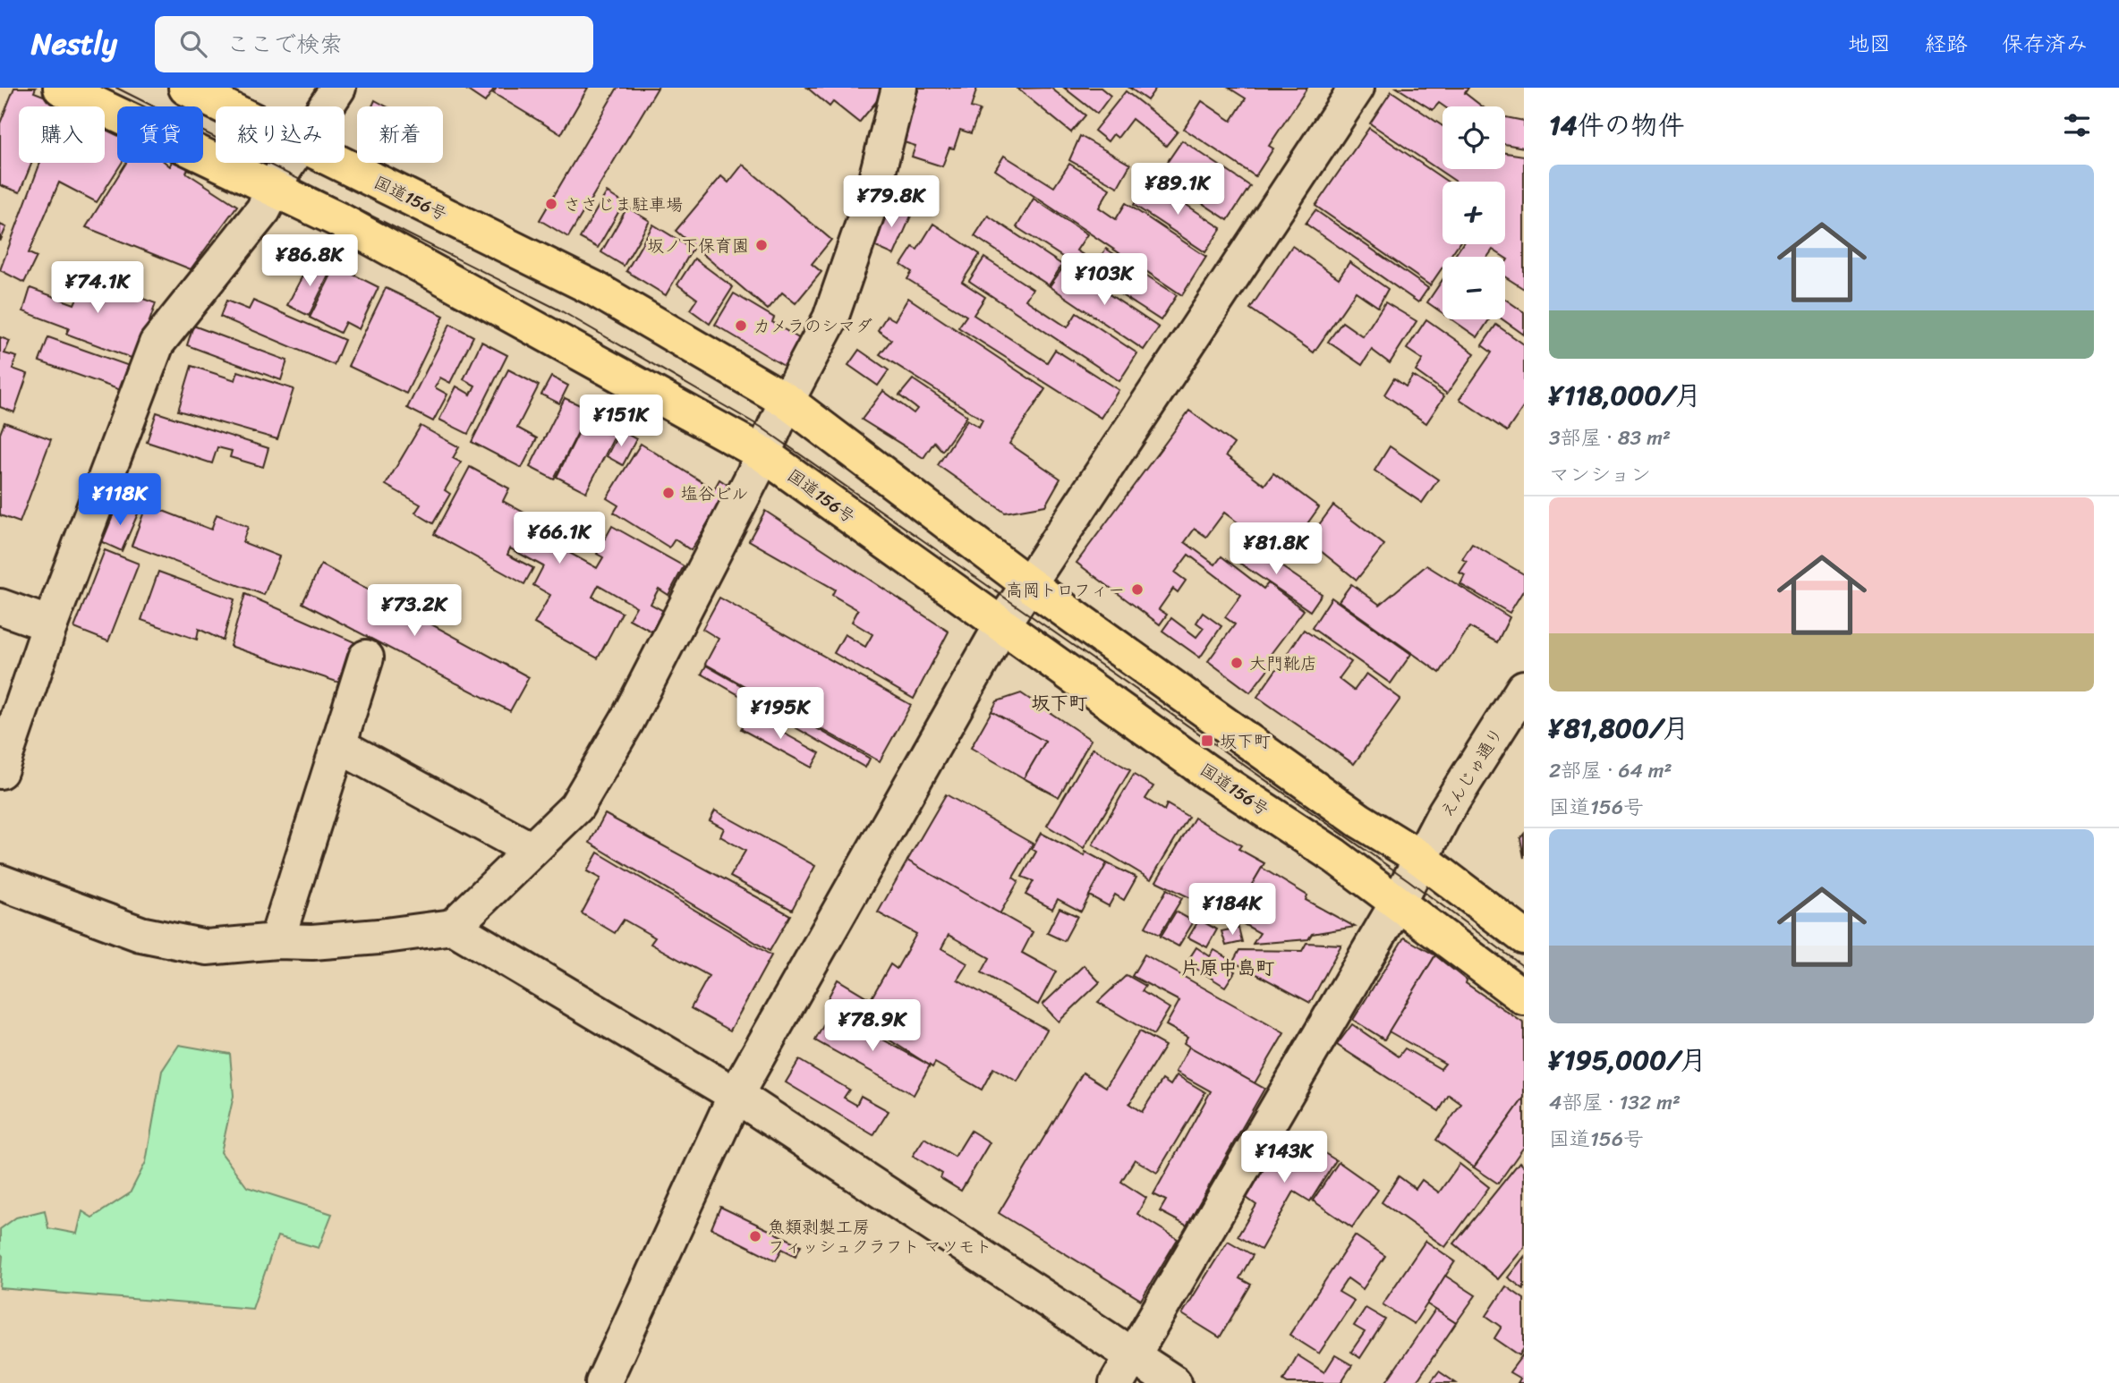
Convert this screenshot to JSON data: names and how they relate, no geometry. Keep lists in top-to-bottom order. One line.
{"streets":{"highway":["国道156号"],"street":["えんじゅ通り"]},"crossings":[["国道156号","えんじゅ通り"]],"districts":["坂下町","片原中島町"],"places":{"other":["ささじま駐車場","坂ノ下保育園","カメラのシマダ","塩谷ビル","高岡トロフィー","大門靴店","魚類剥製工房 フィッシュクラフト マツモト"],"transit":["坂下町"]},"page":{"header":"Nestly","search":"ここで検索","nav":["地図","経路","保存済み"],"heading":"14件の物件","map_buttons":["+","−"],"chip":["購入","賃貸","絞り込み","新着"],"price":["¥89.1K","¥79.8K","¥86.8K","¥103K","¥74.1K","¥151K","¥118K","¥66.1K","¥81.8K","¥73.2K","¥195K","¥184K","¥78.9K","¥143K"],"list":[{"name":"¥118,000/月","note":"3部屋 · 83 m² · マンション"},{"name":"¥81,800/月","note":"2部屋 · 64 m² · 国道156号"},{"name":"¥195,000/月","note":"4部屋 · 132 m² · 国道156号"}]}}
